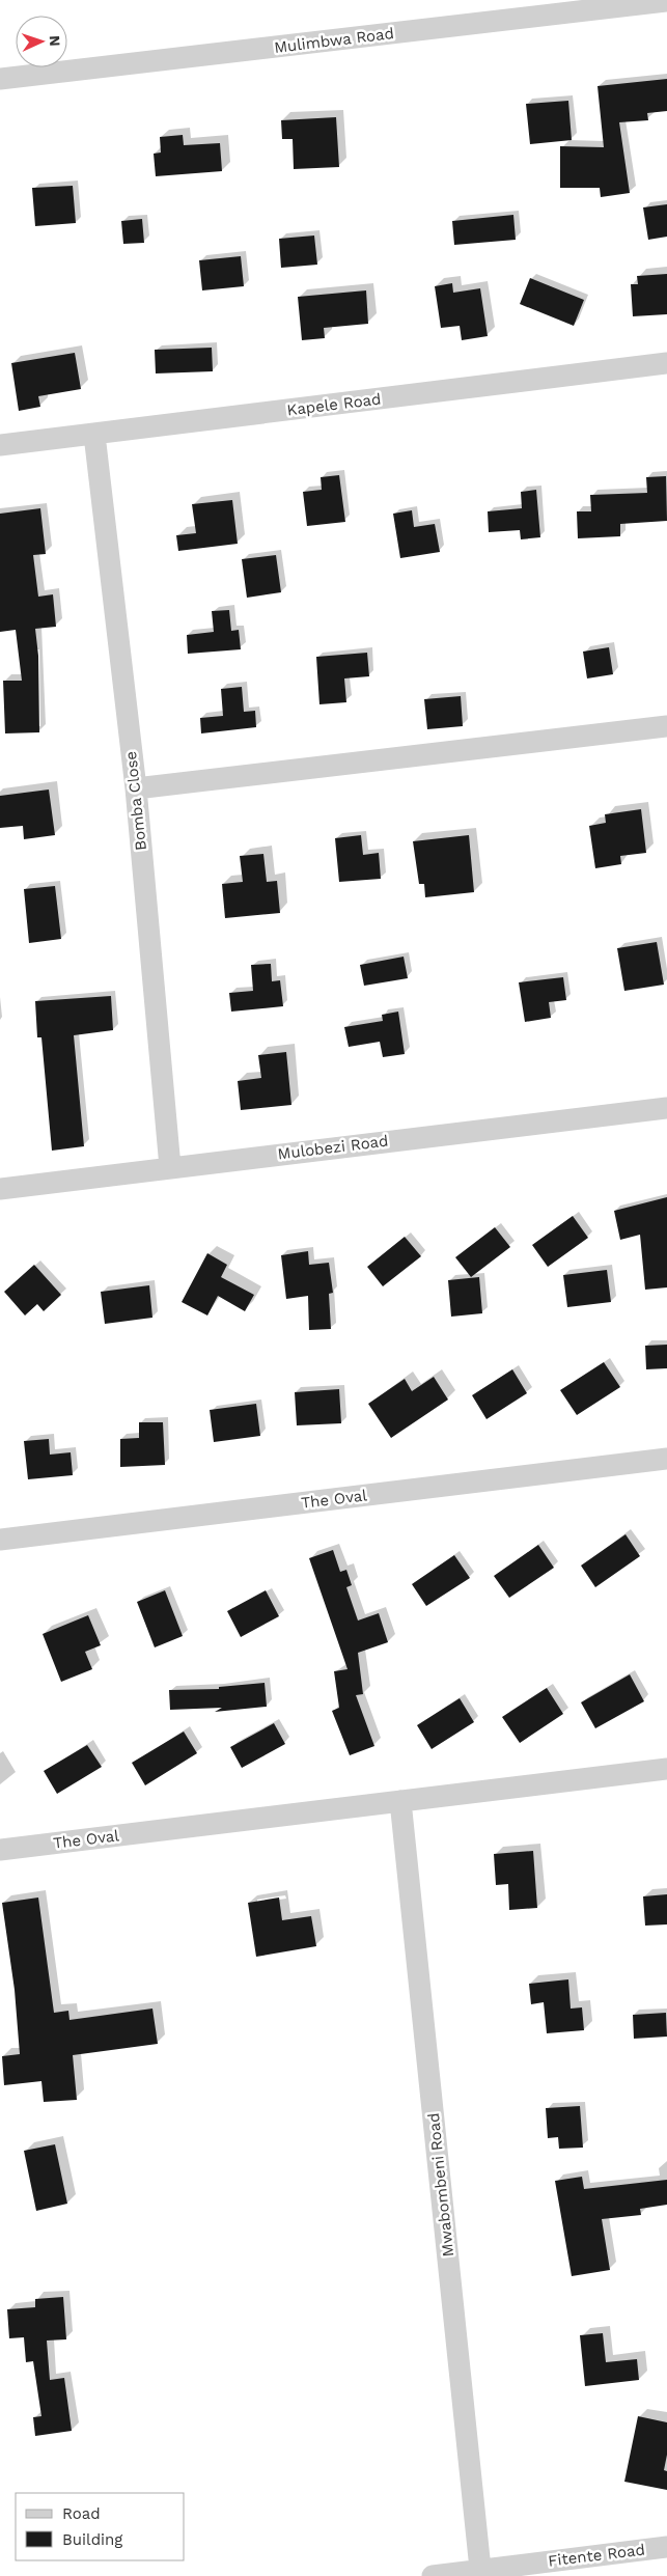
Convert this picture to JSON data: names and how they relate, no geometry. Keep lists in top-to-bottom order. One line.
{"streets":{"street":["Mulimbwa Road","Kapele Road","Bomba Close","Mulobezi Road","The Oval","Mwabombeni Road","Fitente Road"]},"crossings":[["Kapele Road","Bomba Close"],["Bomba Close","Mulobezi Road"],["The Oval","Mwabombeni Road"],["Mwabombeni Road","Fitente Road"]],"legend":["Road","Building"],"north":"right"}
